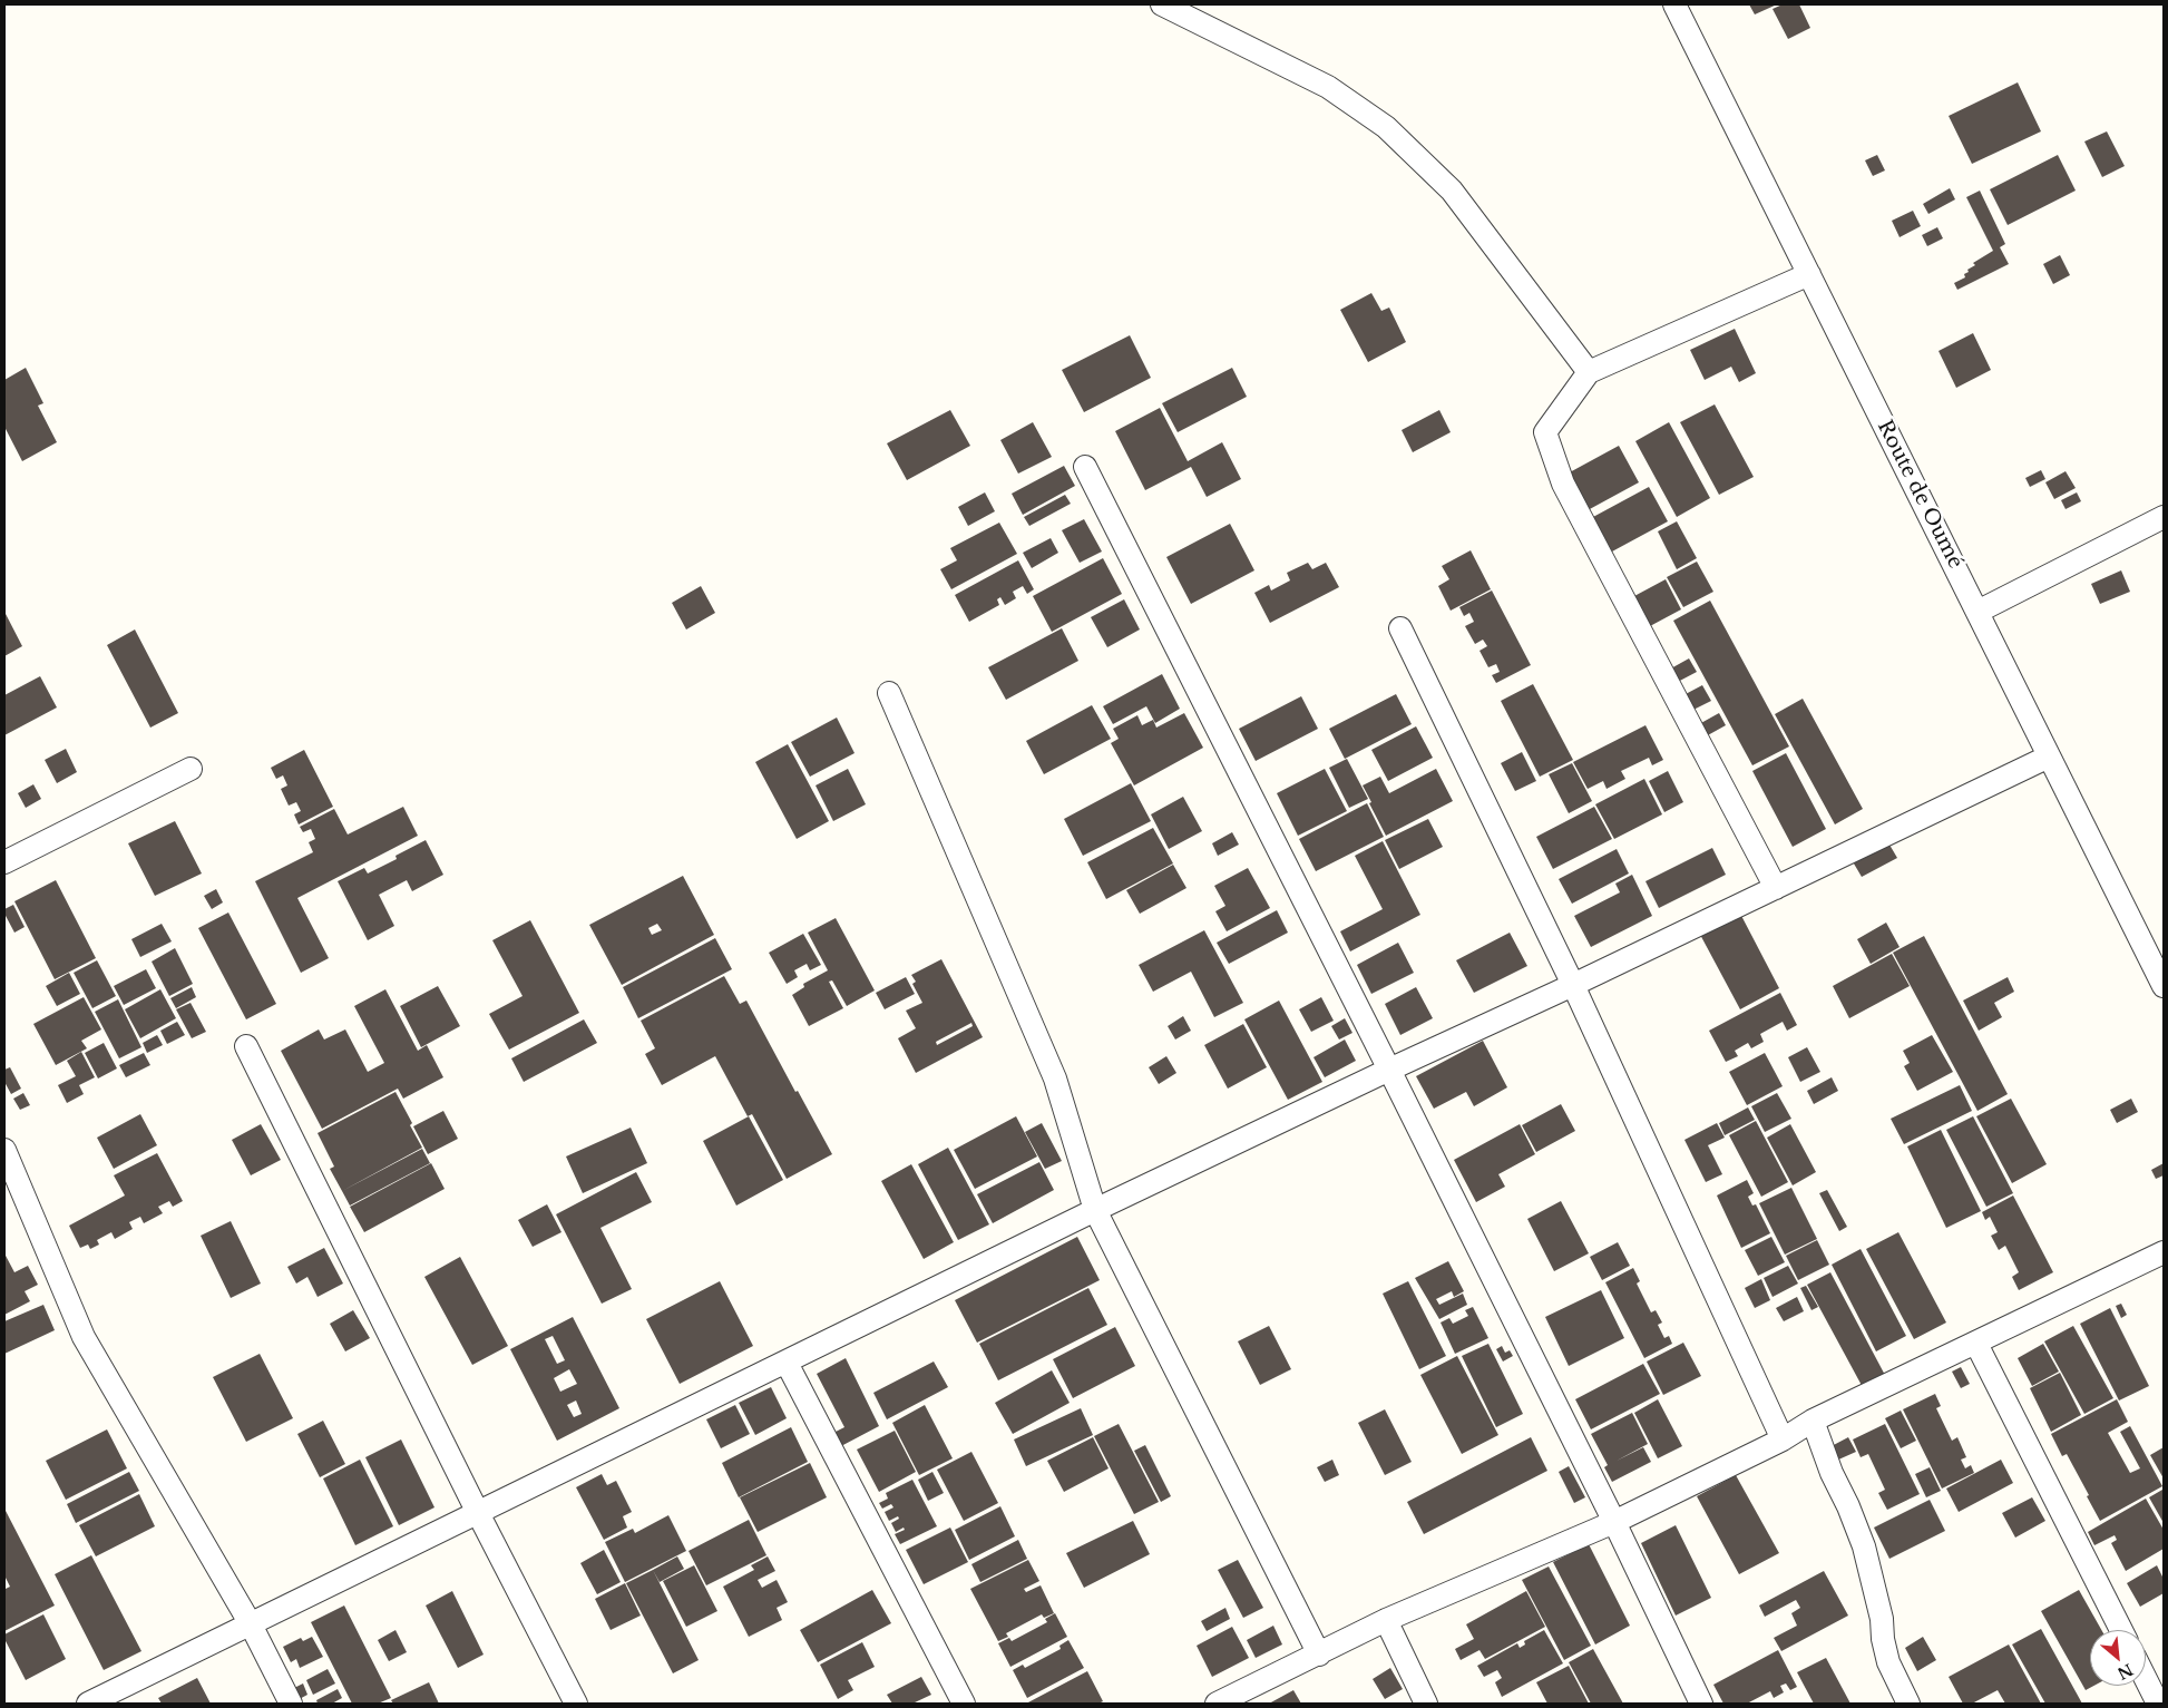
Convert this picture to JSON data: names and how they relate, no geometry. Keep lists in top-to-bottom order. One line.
{"streets":{"street":["Route de Oumé"]},"north":"bottom right"}
